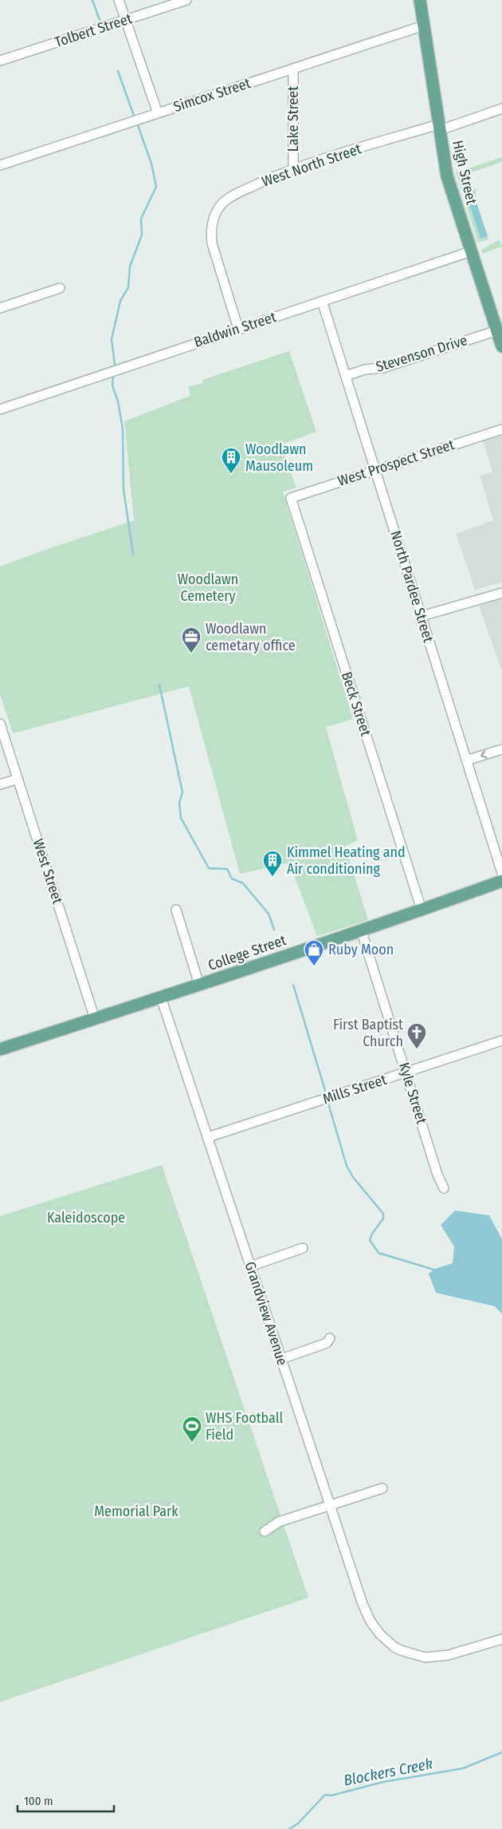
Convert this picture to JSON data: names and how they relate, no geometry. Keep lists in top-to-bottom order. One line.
{"streets":{"main road":["High Street","College Street"],"street":["Tolbert Street","Simcox Street","Lake Street","West North Street","Baldwin Street","Stevenson Drive","West Prospect Street","North Pardee Street","Beck Street","West Street","Mills Street","Kyle Street","Grandview Avenue"]},"crossings":[["Simcox Street","Lake Street"],["Simcox Street","High Street"],["Lake Street","West North Street"],["West North Street","High Street"],["West North Street","Baldwin Street"],["High Street","Baldwin Street"],["High Street","Stevenson Drive"],["Baldwin Street","North Pardee Street"],["Stevenson Drive","North Pardee Street"],["West Prospect Street","North Pardee Street"],["West Prospect Street","Beck Street"],["Beck Street","College Street"],["West Street","College Street"],["College Street","Kyle Street"],["College Street","Grandview Avenue"],["Mills Street","Kyle Street"],["Mills Street","Grandview Avenue"]],"water":["Blockers Creek"],"parks":["Woodlawn Cemetery","Kaleidoscope","Memorial Park"],"places":{"building":["Woodlawn Mausoleum","Kimmel Heating and Air conditioning"],"office":["Woodlawn cemetary office"],"shop":["Ruby Moon"],"church":["First Baptist Church"],"sports":["WHS Football Field"]},"scale_bar":"100 m"}
